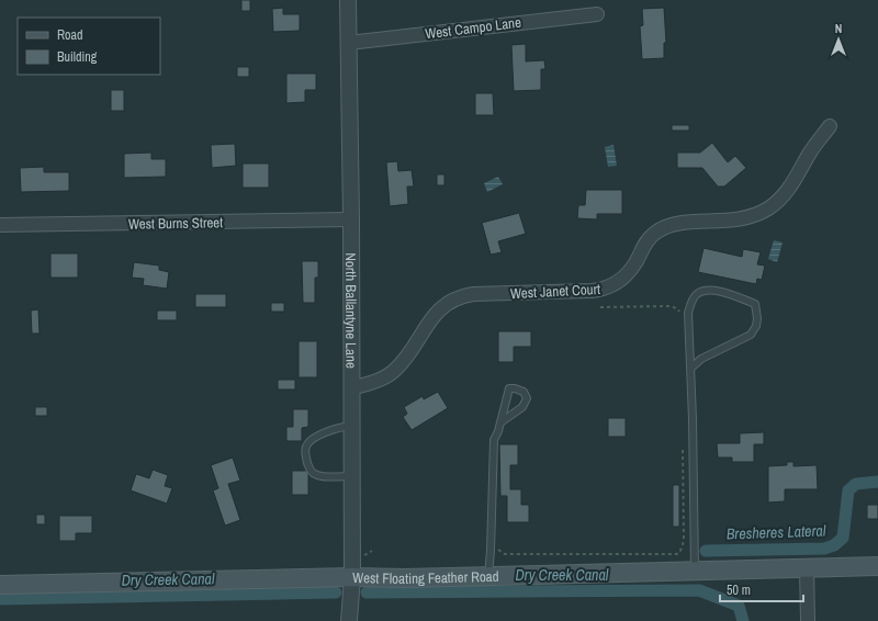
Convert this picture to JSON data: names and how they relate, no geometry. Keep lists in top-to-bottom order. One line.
{"streets":{"main road":["West Floating Feather Road"],"street":["West Campo Lane","West Burns Street","West Janet Court","North Ballantyne Lane"]},"crossings":[["West Campo Lane","North Ballantyne Lane"],["West Burns Street","North Ballantyne Lane"],["West Janet Court","North Ballantyne Lane"],["North Ballantyne Lane","West Floating Feather Road"]],"water":["Bresheres Lateral","Dry Creek Canal"],"legend":["Road","Building"],"scale_bar":"50 m","north":"top"}
